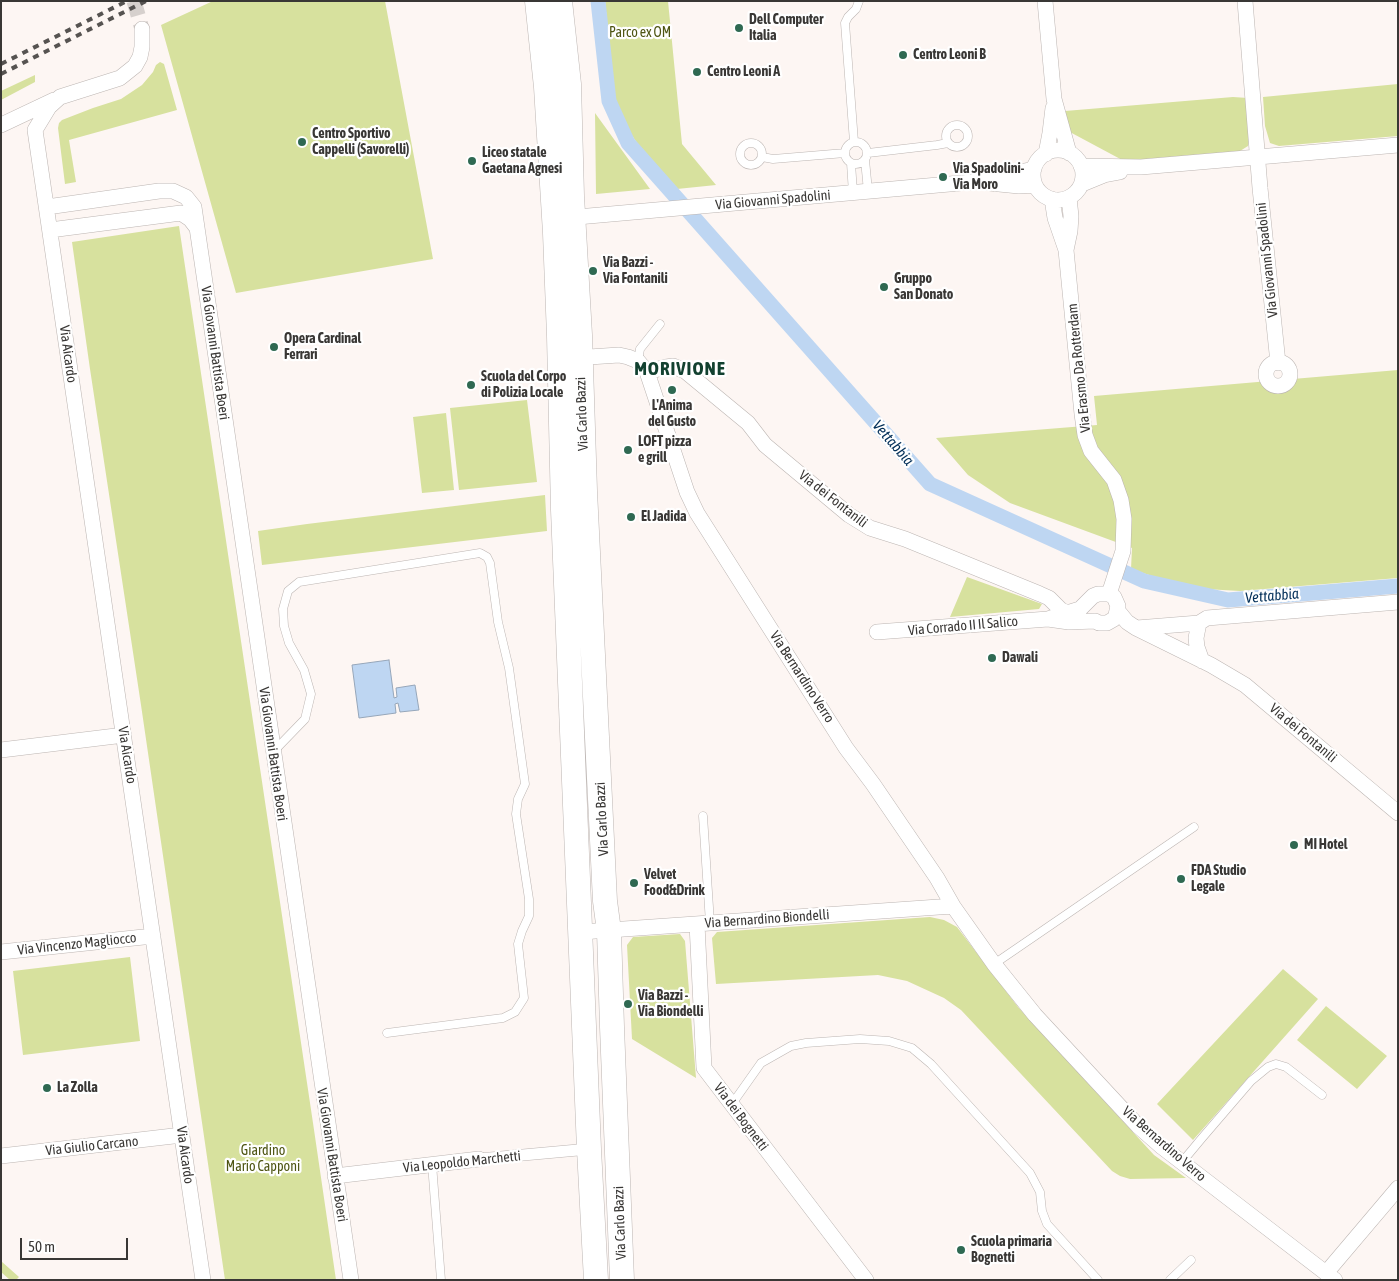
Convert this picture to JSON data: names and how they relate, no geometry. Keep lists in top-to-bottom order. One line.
{"streets":{"main road":["Via Carlo Bazzi"],"street":["Via Giovanni Spadolini","Via Giovanni Battista Boeri","Via Aicardo","Via Erasmo Da Rotterdam","Via dei Fontanili","Via Corrado II Il Salico","Via Bernardino Verro","Via Bernardino Biondelli","Via Vincenzo Magliocco","Via dei Bognetti","Via Giulio Carcano","Via Leopoldo Marchetti"]},"crossings":[["Via Giovanni Spadolini","Via Erasmo Da Rotterdam"],["Via Giovanni Spadolini","Via Carlo Bazzi"],["Via Giovanni Battista Boeri","Via Aicardo"],["Via Giovanni Battista Boeri","Via Leopoldo Marchetti"],["Via Aicardo","Via Vincenzo Magliocco"],["Via Aicardo","Via Giulio Carcano"],["Via Erasmo Da Rotterdam","Via dei Fontanili"],["Via Erasmo Da Rotterdam","Via Corrado II Il Salico"],["Via Carlo Bazzi","Via dei Fontanili"],["Via Carlo Bazzi","Via Bernardino Verro"],["Via Carlo Bazzi","Via Bernardino Biondelli"],["Via Carlo Bazzi","Via Leopoldo Marchetti"],["Via dei Fontanili","Via Corrado II Il Salico"],["Via dei Fontanili","Via Bernardino Verro"],["Via Bernardino Verro","Via Bernardino Biondelli"],["Via Bernardino Biondelli","Via dei Bognetti"]],"districts":["MORIVIONE"],"water":["Vettabbia"],"parks":["Parco ex OM","Giardino Mario Capponi"],"places":["Dell Computer Italia","Centro Leoni B","Centro Leoni A","Centro Sportivo Cappelli (Savorelli)","Liceo statale Gaetana Agnesi","Via Spadolini- Via Moro","Via Bazzi - Via Fontanili","Gruppo San Donato","Opera Cardinal Ferrari","Scuola del Corpo di Polizia Locale","L'Anima del Gusto","LOFT pizza e grill","El Jadida","Dawali","MI Hotel","FDA Studio Legale","Velvet Food&Drink","Via Bazzi - Via Biondelli","La Zolla","Scuola primaria Bognetti"],"scale_bar":"50 m"}
